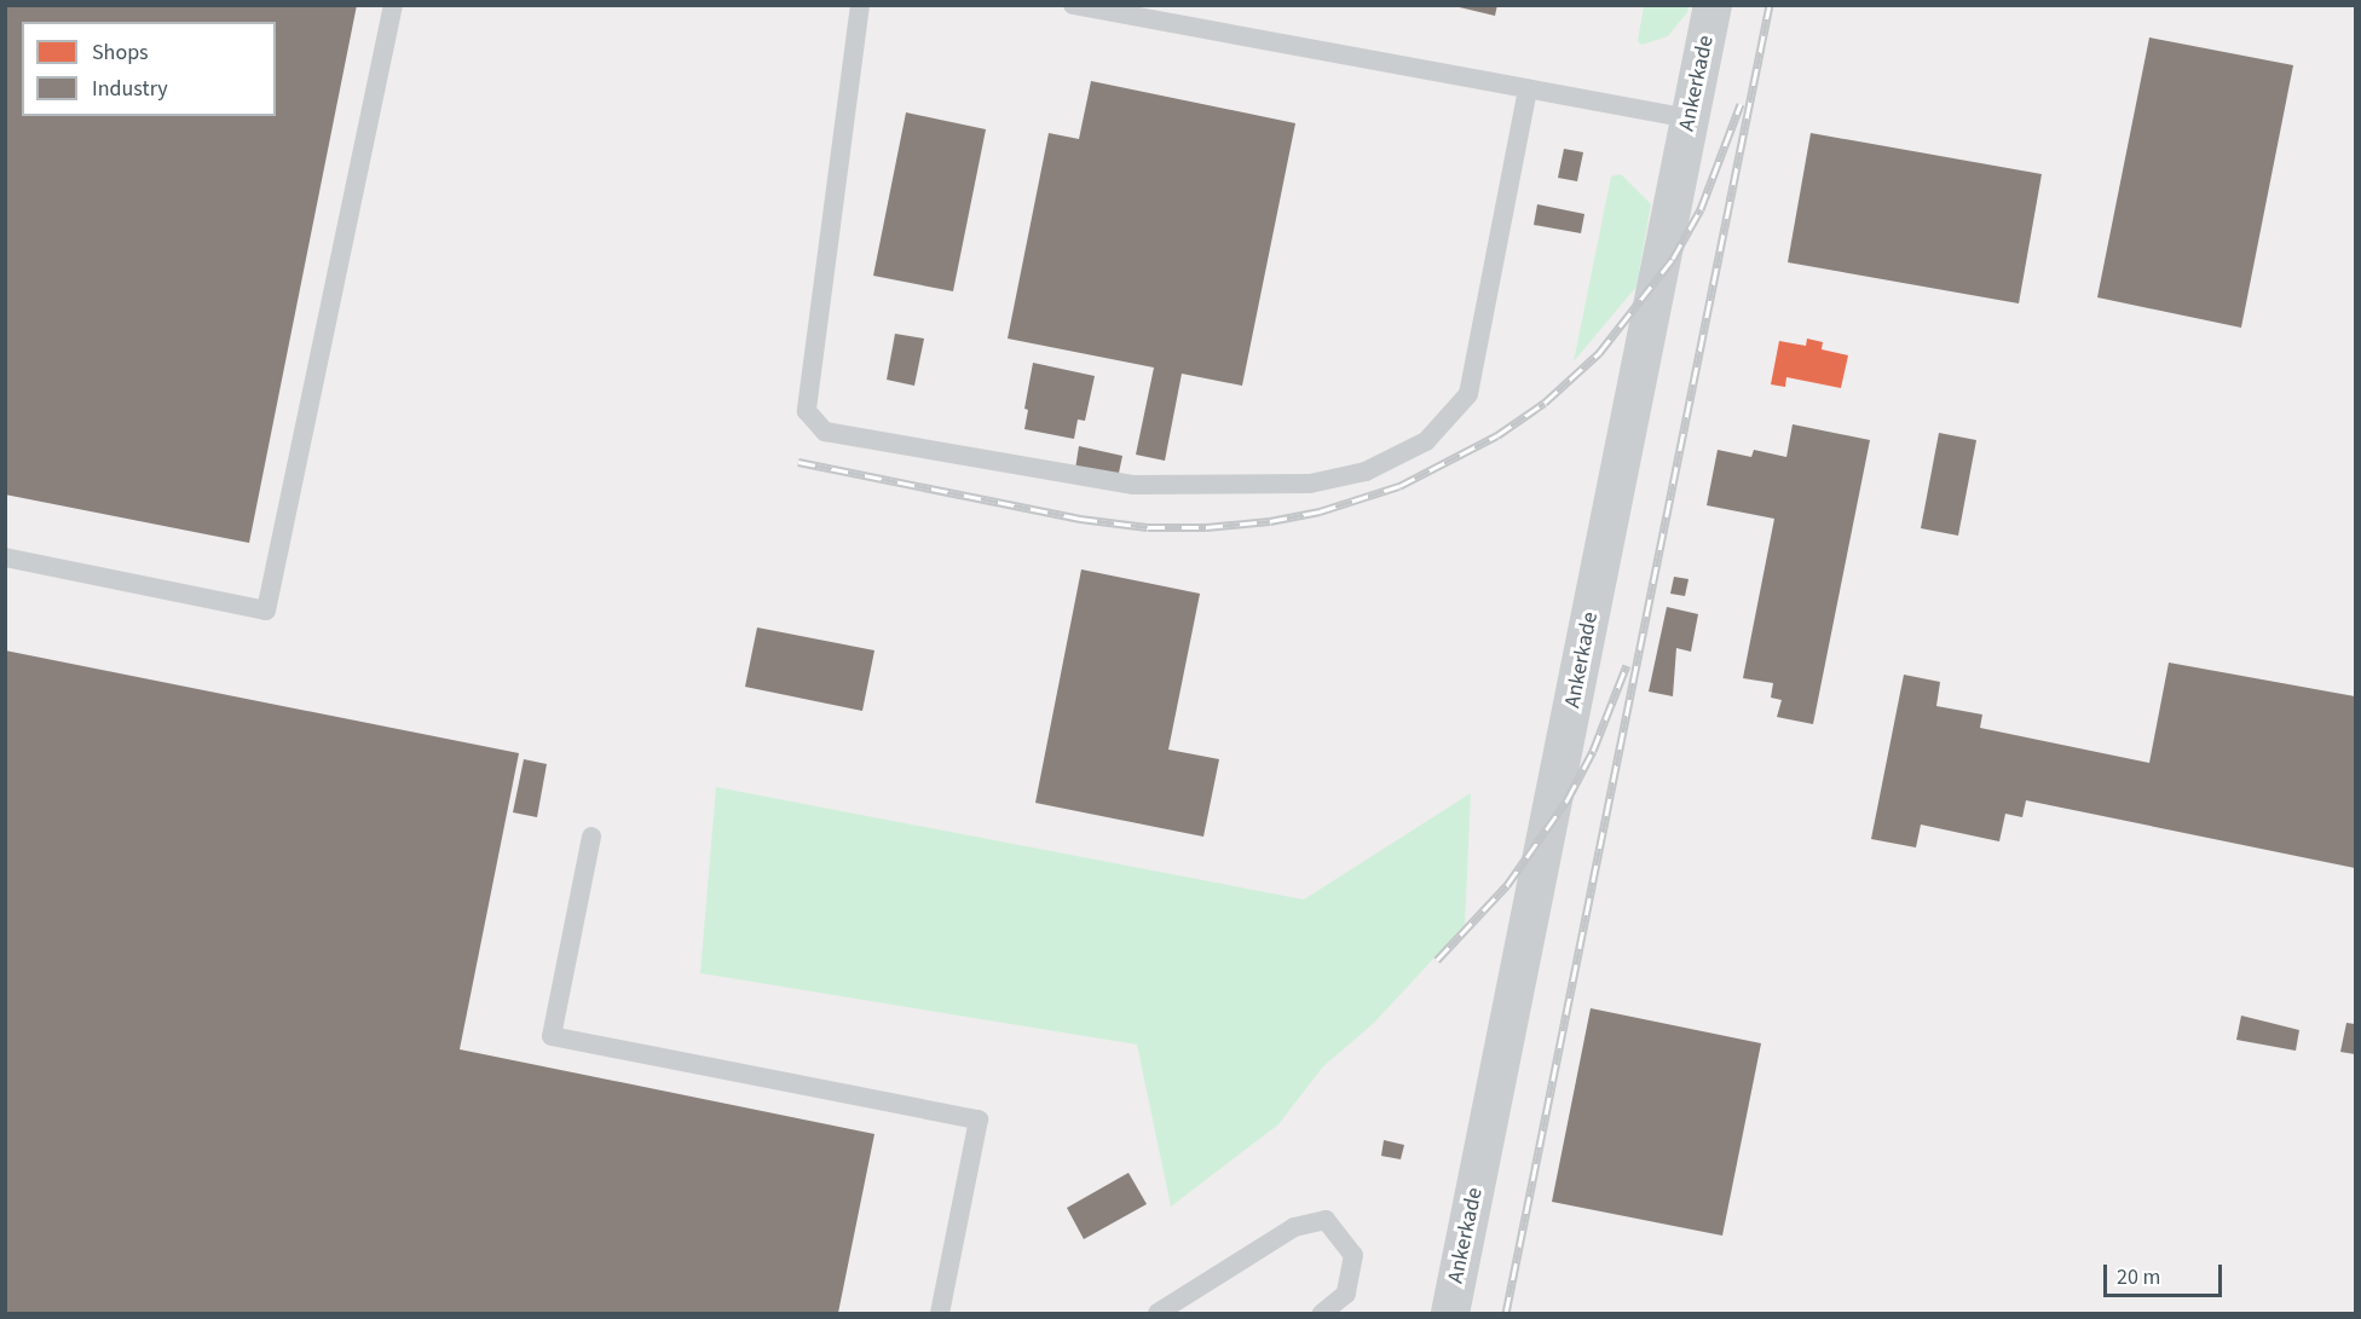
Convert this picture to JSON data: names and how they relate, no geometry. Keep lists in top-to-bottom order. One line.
{"streets":{"street":["Ankerkade"]},"legend":["Shops","Industry"],"scale_bar":"20 m"}
